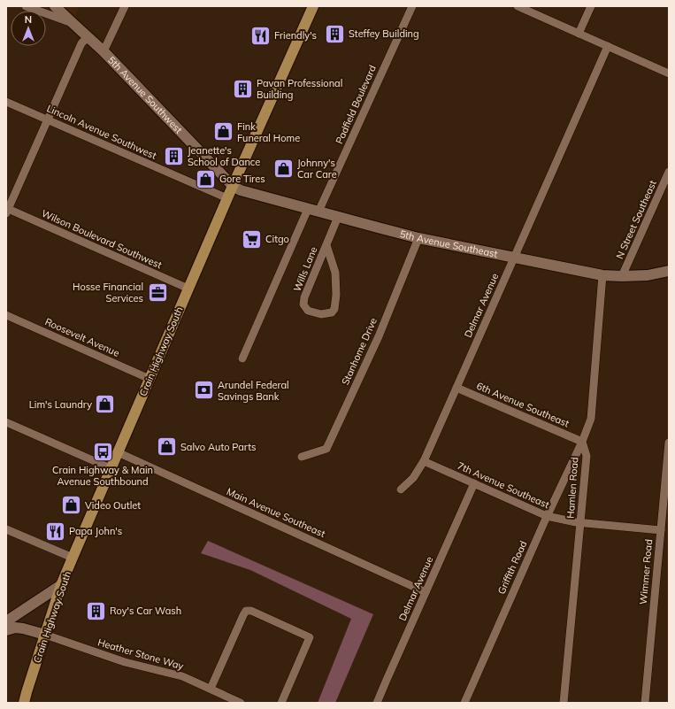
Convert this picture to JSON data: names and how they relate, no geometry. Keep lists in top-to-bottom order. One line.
{"streets":{"main road":["Crain Highway South"],"street":["5th Avenue Southwest","Padfield Boulevard","Lincoln Avenue Southwest","N Street Southeast","Wilson Boulevard Southwest","5th Avenue Southeast","Wills Lane","Delmar Avenue","Roosevelt Avenue","Stanhome Drive","6th Avenue Southeast","7th Avenue Southeast","Hamlen Road","Main Avenue Southeast","Griffith Road","Wimmer Road","Heather Stone Way"]},"crossings":[["5th Avenue Southwest","5th Avenue Southeast"],["5th Avenue Southwest","Crain Highway South"],["Padfield Boulevard","5th Avenue Southeast"],["Lincoln Avenue Southwest","Crain Highway South"],["N Street Southeast","5th Avenue Southeast"],["Wilson Boulevard Southwest","Crain Highway South"],["5th Avenue Southeast","Wills Lane"],["5th Avenue Southeast","Delmar Avenue"],["5th Avenue Southeast","Crain Highway South"],["5th Avenue Southeast","Stanhome Drive"],["Delmar Avenue","6th Avenue Southeast"],["Delmar Avenue","7th Avenue Southeast"],["Delmar Avenue","Main Avenue Southeast"],["Roosevelt Avenue","Crain Highway South"],["Crain Highway South","Main Avenue Southeast"],["Crain Highway South","Heather Stone Way"],["6th Avenue Southeast","Hamlen Road"],["6th Avenue Southeast","Griffith Road"],["7th Avenue Southeast","Hamlen Road"],["7th Avenue Southeast","Griffith Road"],["7th Avenue Southeast","Wimmer Road"],["Hamlen Road","Griffith Road"]],"places":{"building":["Steffey Building","Pavan Professional Building","Jeanette's School of Dance","Roy's Car Wash"],"restaurant":["Friendly's","Papa John's"],"shop":["Fink Funeral Home","Johnny's Car Care","Gore Tires","Lim's Laundry","Salvo Auto Parts","Video Outlet"],"supermarket":["Citgo"],"office":["Hosse Financial Services"],"bank":["Arundel Federal Savings Bank"],"bus stop":["Crain Highway & Main Avenue Southbound"]},"north":"top"}
